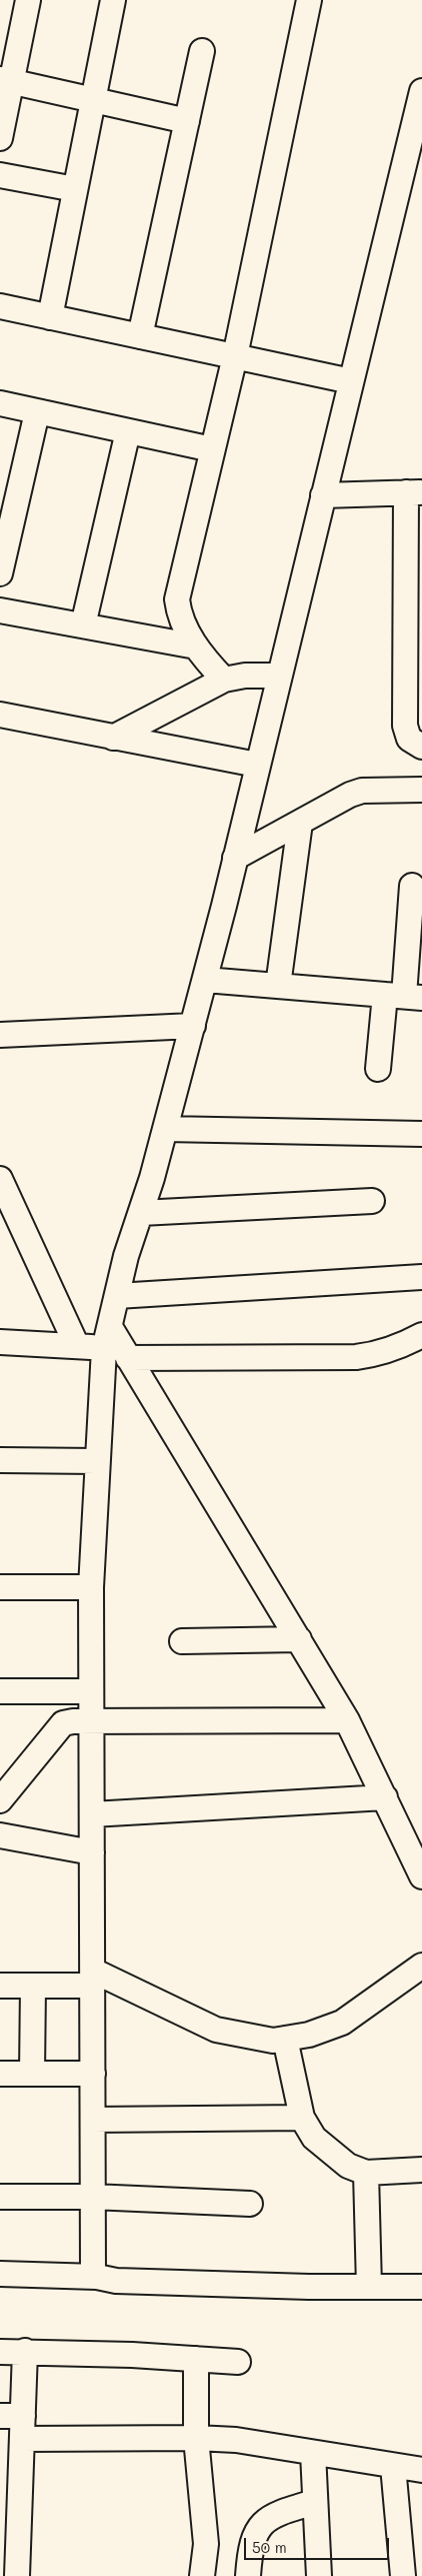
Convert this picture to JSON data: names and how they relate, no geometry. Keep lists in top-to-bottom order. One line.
{"scale_bar":"50 m"}
